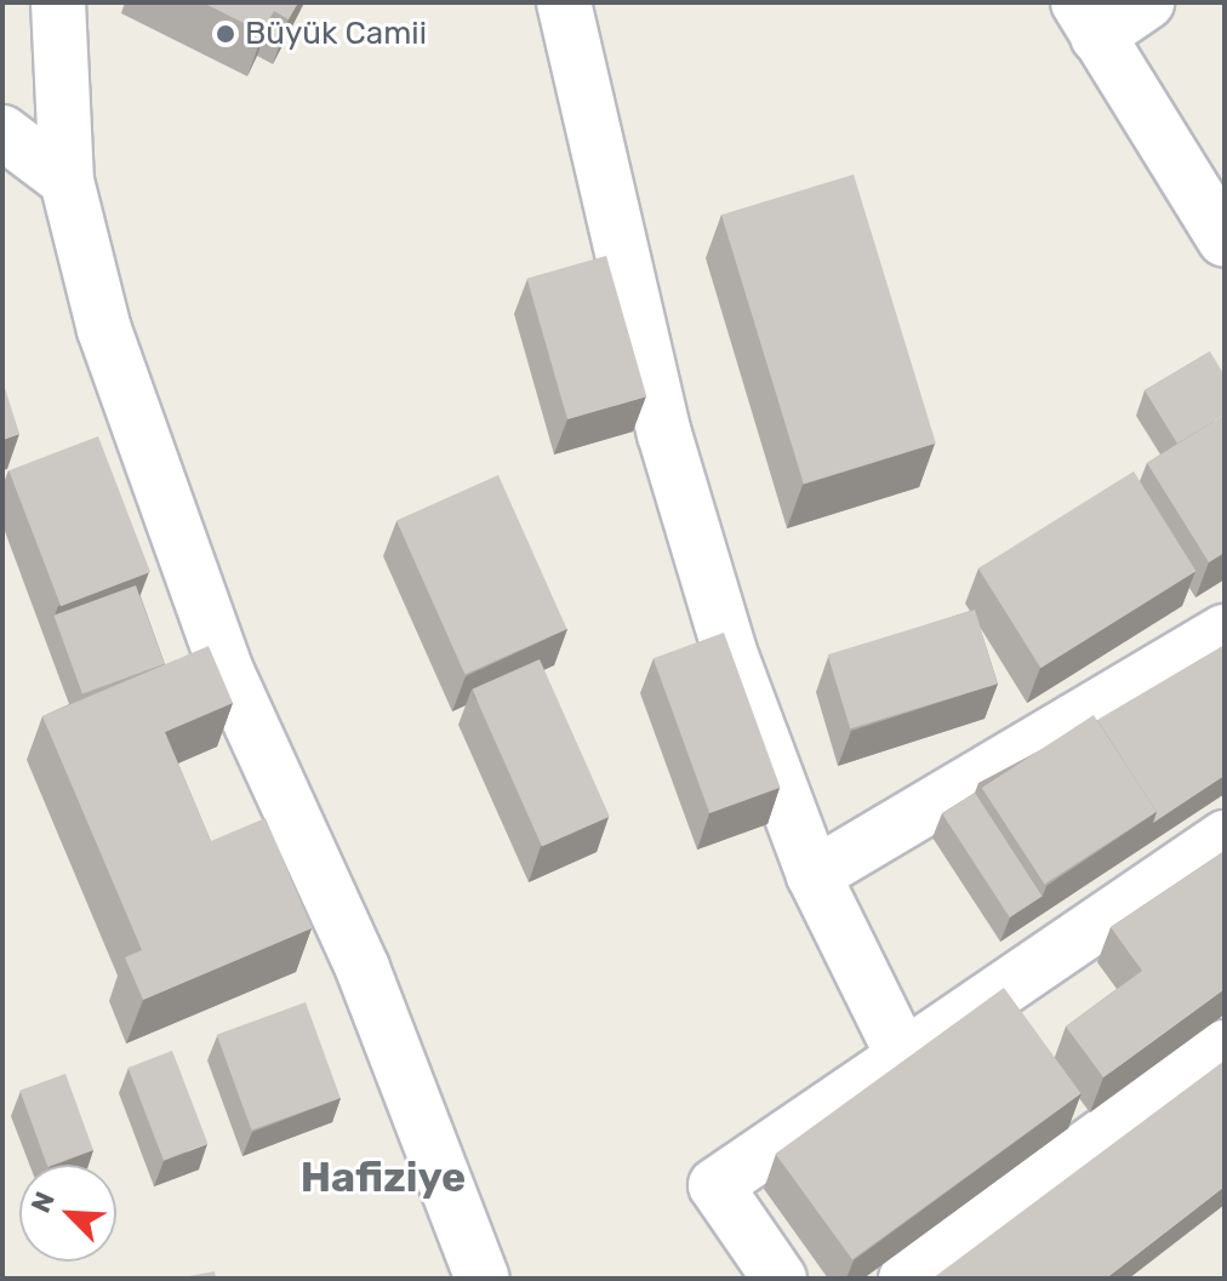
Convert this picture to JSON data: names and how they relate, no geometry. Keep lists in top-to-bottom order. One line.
{"districts":["Hafiziye"],"places":["Büyük Camii"],"north":"top left"}
